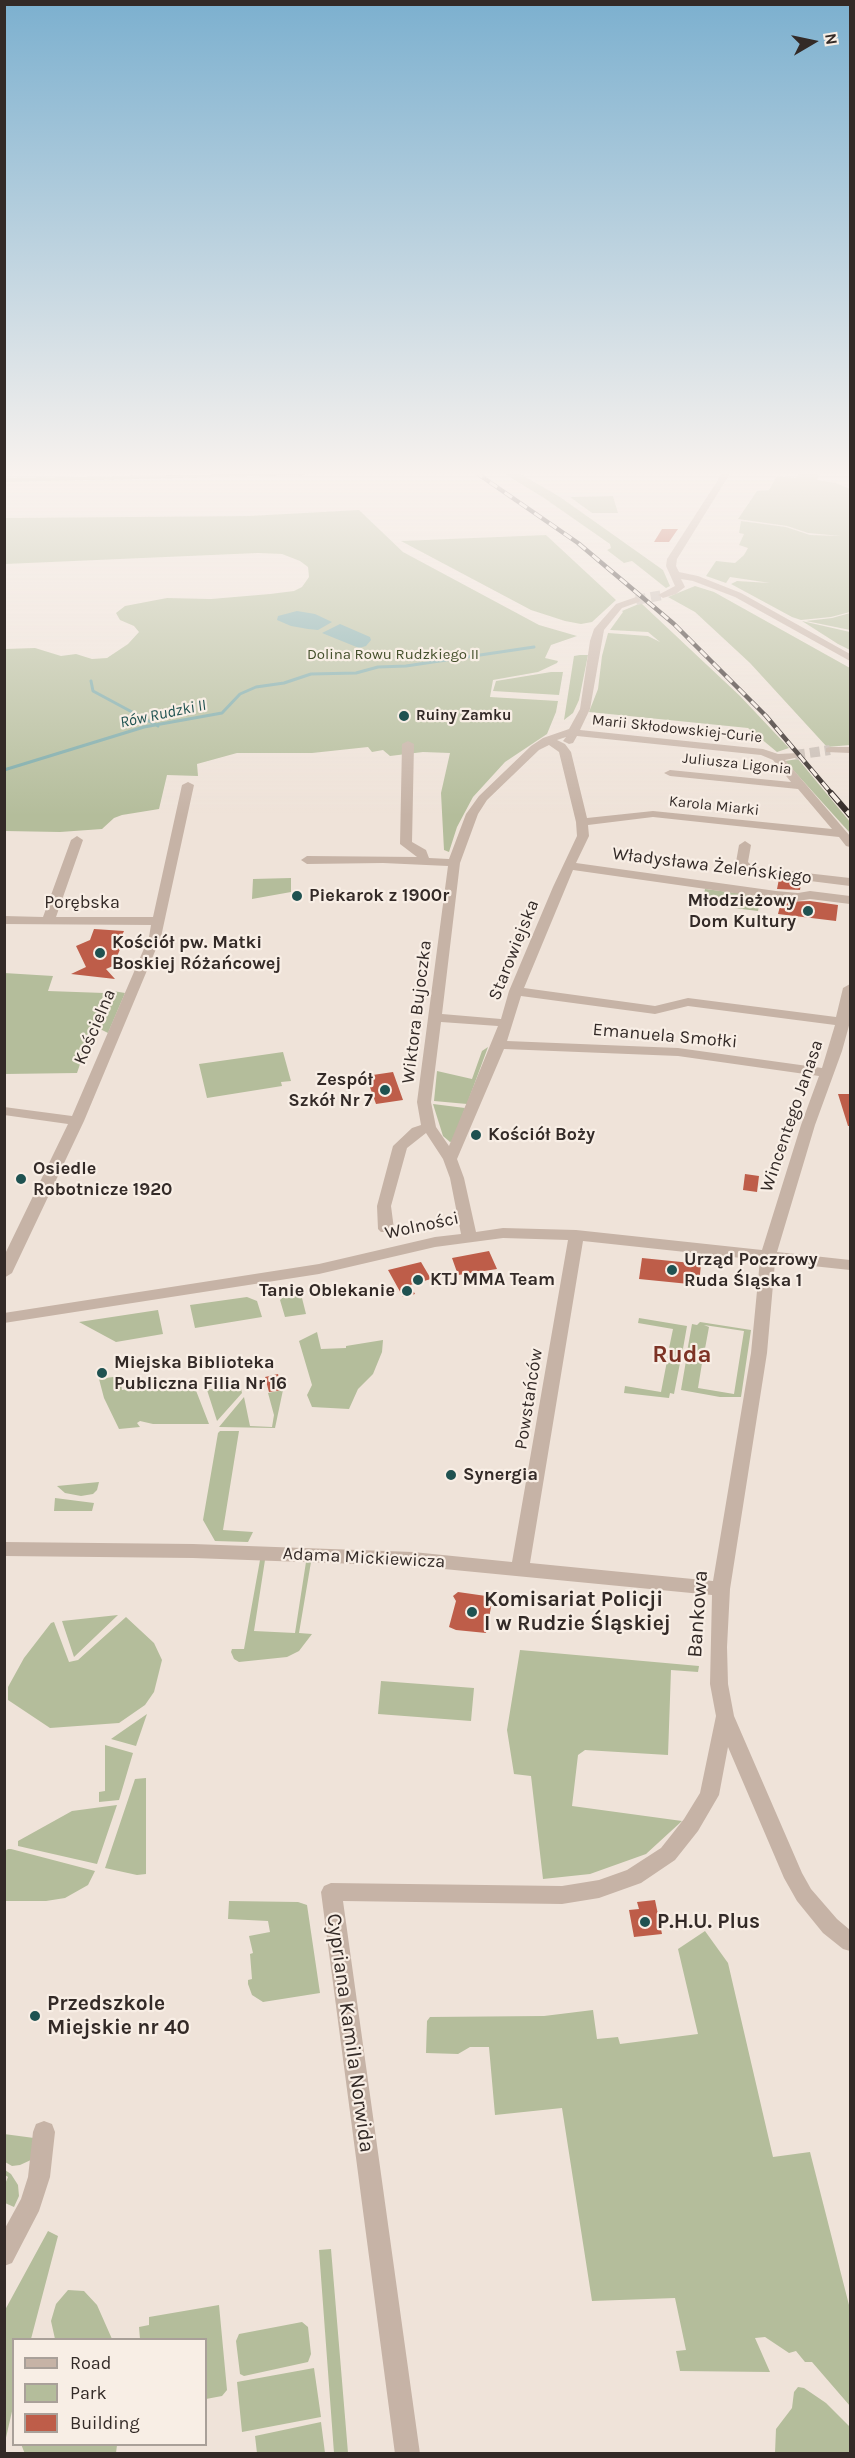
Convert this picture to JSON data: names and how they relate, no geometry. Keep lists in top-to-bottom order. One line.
{"streets":{"street":["Marii Skłodowskiej-Curie","Juliusza Ligonia","Karola Miarki","Władysława Żeleńskiego","Porębska","Starowiejska","Wiktora Bujoczka","Kościelna","Emanuela Smołki","Wincentego Janasa","Wolności","Powstańców","Adama Mickiewicza","Bankowa","Cypriana Kamila Norwida"]},"crossings":[["Marii Skłodowskiej-Curie","Wiktora Bujoczka"],["Karola Miarki","Starowiejska"],["Władysława Żeleńskiego","Starowiejska"],["Porębska","Kościelna"],["Starowiejska","Wiktora Bujoczka"],["Starowiejska","Emanuela Smołki"],["Wiktora Bujoczka","Wolności"],["Emanuela Smołki","Wincentego Janasa"],["Wincentego Janasa","Wolności"],["Wincentego Janasa","Bankowa"],["Wolności","Powstańców"],["Wolności","Bankowa"],["Powstańców","Adama Mickiewicza"],["Adama Mickiewicza","Bankowa"],["Bankowa","Cypriana Kamila Norwida"]],"districts":["Ruda"],"water":["Rów Rudzki II"],"parks":["Dolina Rowu Rudzkiego II"],"places":["Ruiny Zamku","Piekarok z 1900r","Młodzieżowy Dom Kultury","Kościół pw. Matki Boskiej Różańcowej","Zespół Szkół Nr 7","Kościół Boży","Osiedle Robotnicze 1920","Urząd Poczrowy Ruda Śląska 1","KTJ MMA Team","Tanie Oblekanie","Miejska Biblioteka Publiczna Filia Nr 16","Synergia","Komisariat Policji I w Rudzie Śląskiej","P.H.U. Plus","Przedszkole Miejskie nr 40"],"legend":["Road","Park","Building"],"north":"right"}
